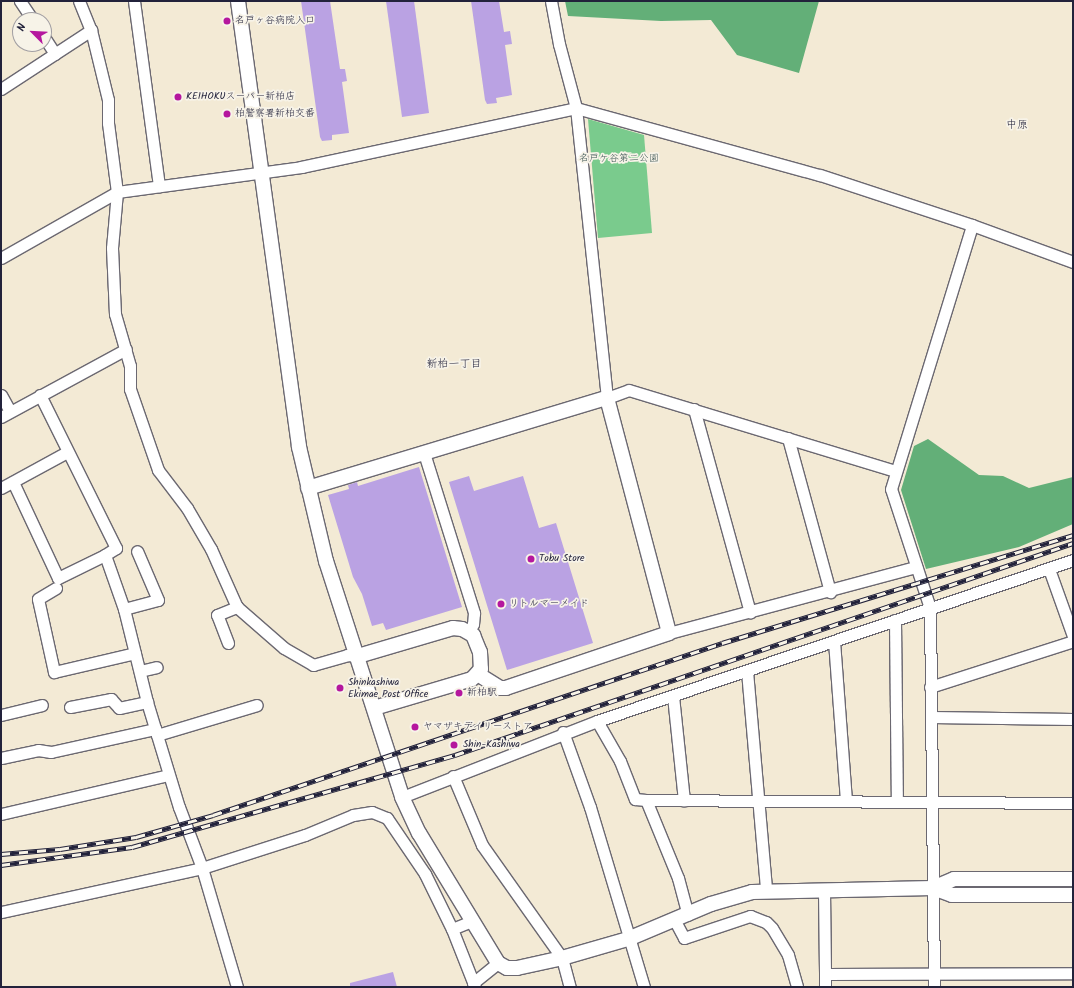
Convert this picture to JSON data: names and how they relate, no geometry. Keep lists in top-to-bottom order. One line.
{"districts":["中原","新柏一丁目"],"parks":["名戸ケ谷第二公園"],"places":["名戸ヶ谷病院入口","KEIHOKUスーパー新柏店","柏警察署新柏交番","Tobu Store","リトルマーメイド","Shinkashiwa Ekimae Post Office","新柏駅","ヤマザキデイリーストア","Shin-Kashiwa"],"north":"top left"}
